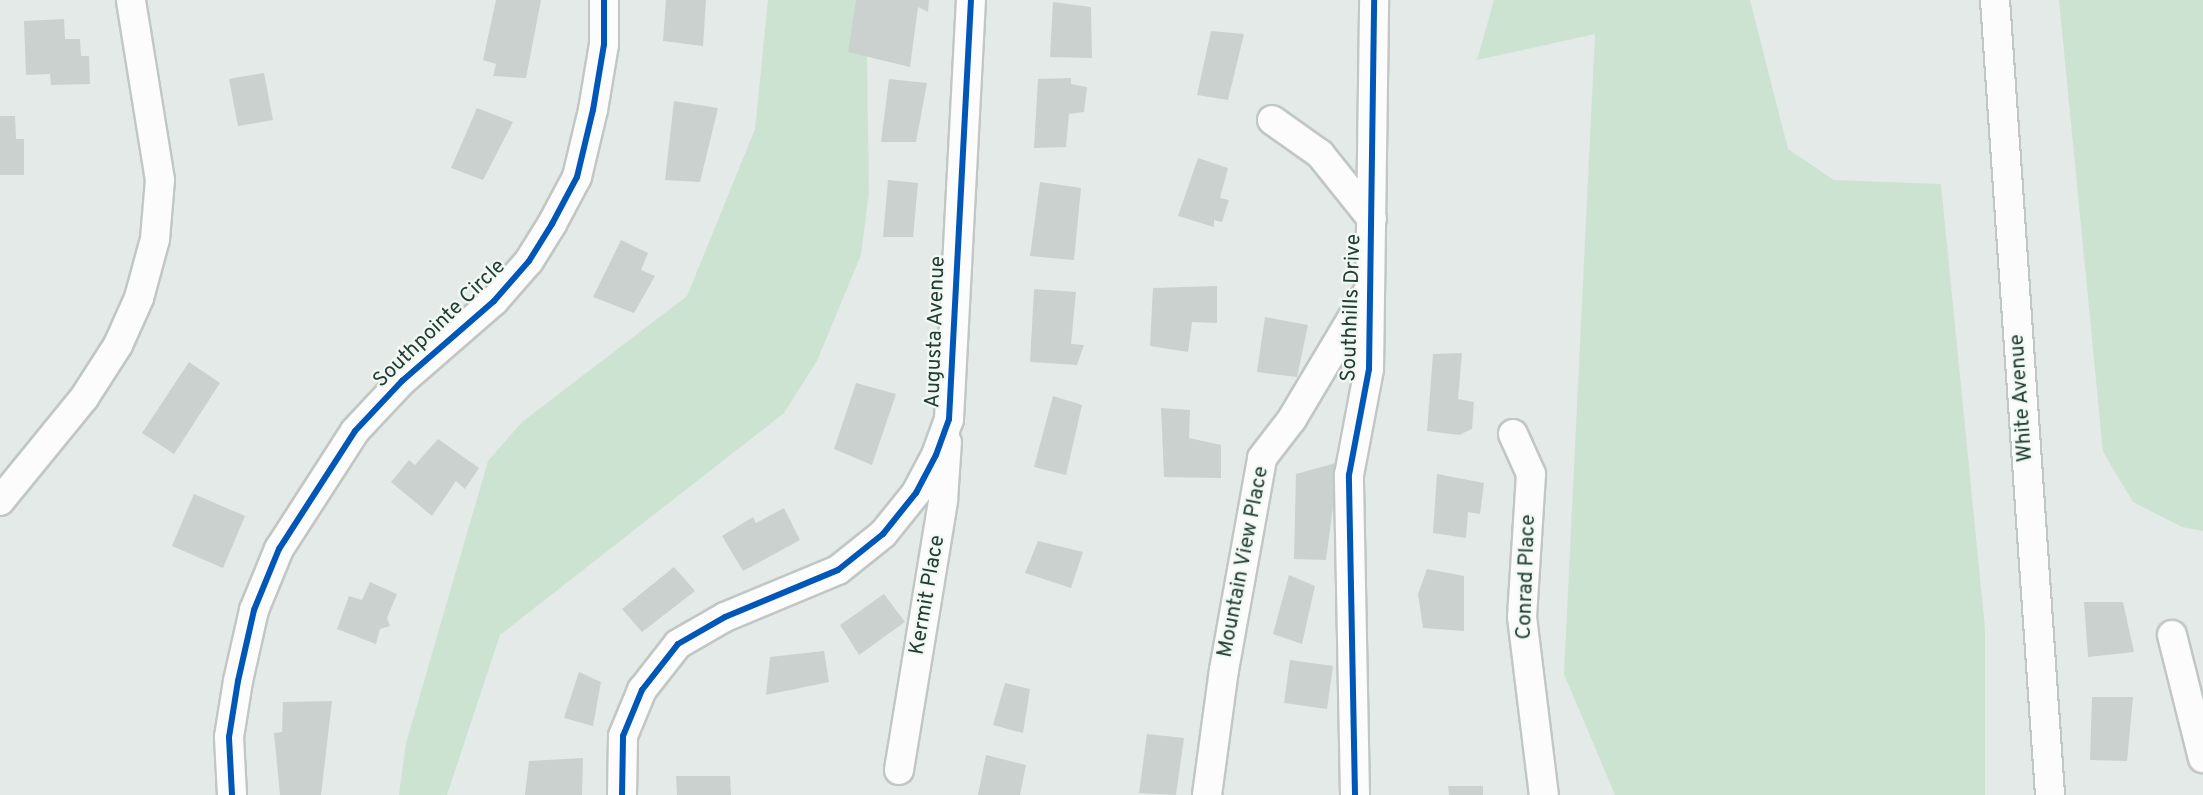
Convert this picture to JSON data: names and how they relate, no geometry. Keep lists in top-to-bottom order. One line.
{"streets":{"street":["Southhills Drive","Southpointe Circle","Augusta Avenue","White Avenue","Mountain View Place","Conrad Place","Kermit Place"]},"crossings":[["Southhills Drive","Mountain View Place"],["Augusta Avenue","Kermit Place"]]}
